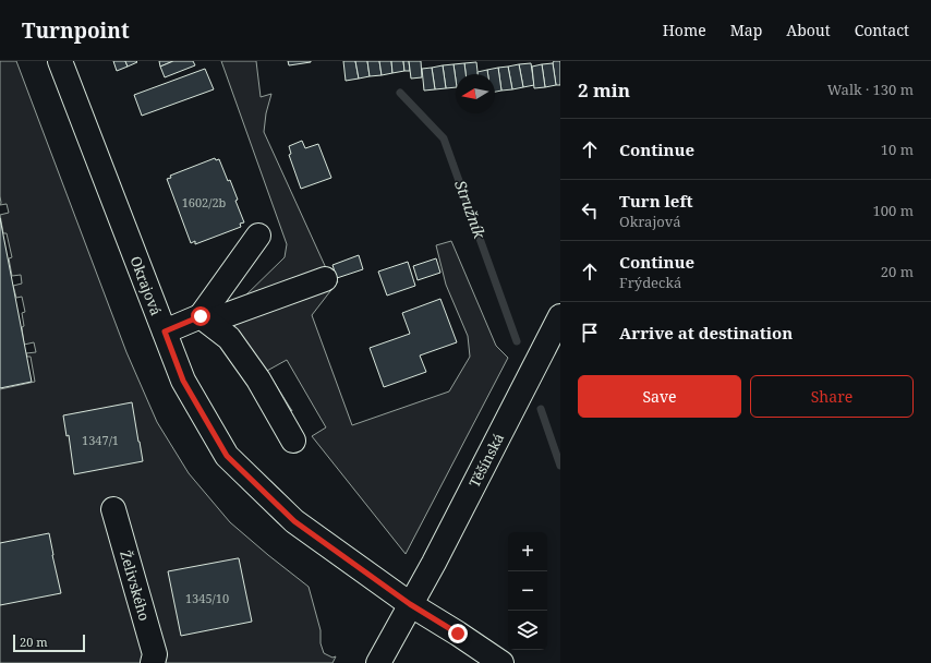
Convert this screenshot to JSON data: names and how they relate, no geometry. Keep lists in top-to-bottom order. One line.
{"streets":{"street":["Okrajová","Těšínská","Želivského"]},"crossings":[["Okrajová","Těšínská"]],"water":["Stružník"],"house_numbers":["1602/2b","1347/1","1345/10"],"scale_bar":"20 m","north":"left","page":{"header":"Turnpoint","nav":["Home","Map","About","Contact"],"heading":["2 min","Walk · 130 m"],"list":[["Continue","10 m"],["Turn left","Okrajová","100 m"],["Continue","Frýdecká","20 m"],"Arrive at destination"],"buttons":["Save","Share"],"map_buttons":["+","−"],"scale":"20 m"}}
